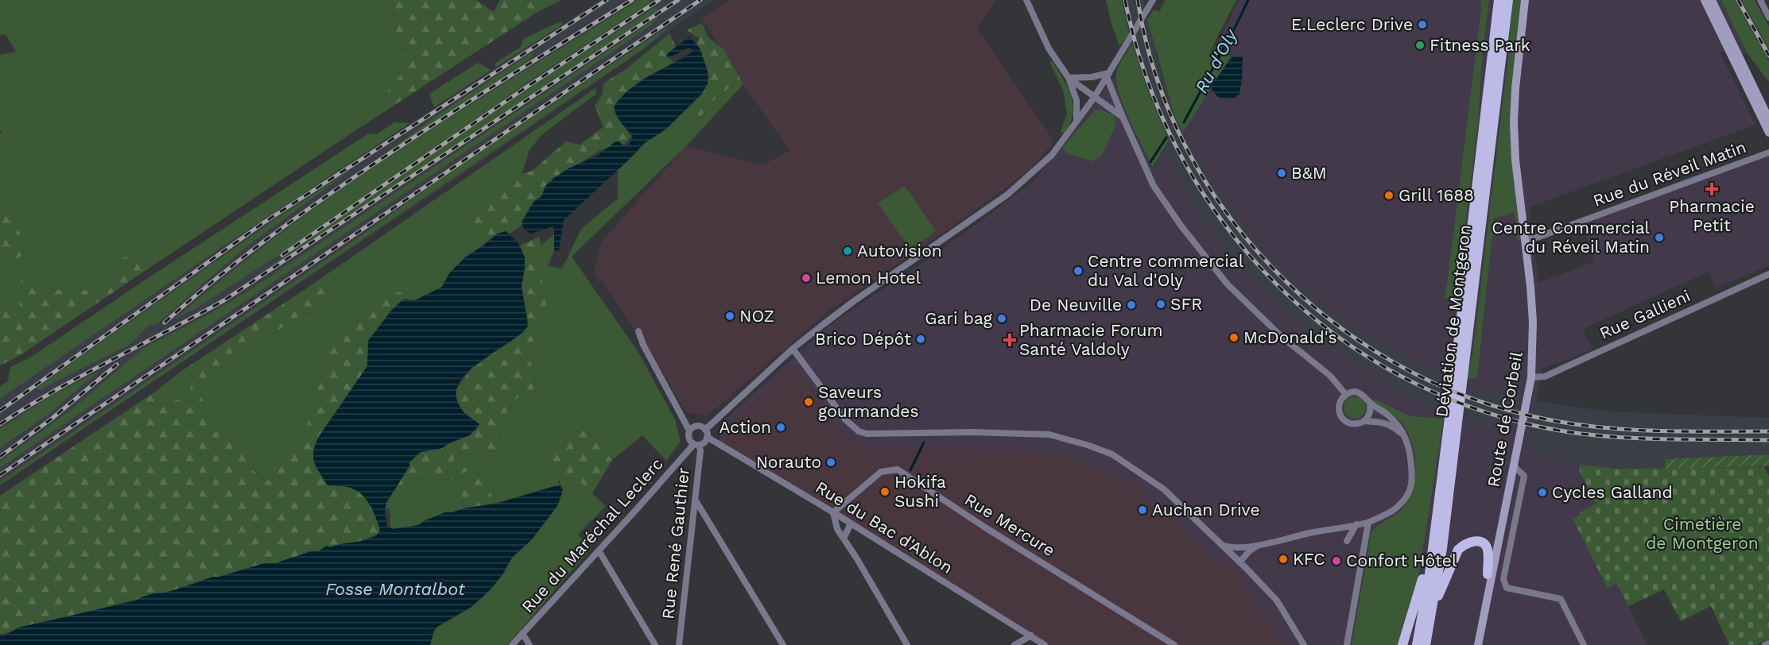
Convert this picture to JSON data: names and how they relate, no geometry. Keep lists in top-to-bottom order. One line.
{"streets":{"main road":["Déviation de Montgeron","Route de Corbeil"],"street":["Rue du Réveil Matin","Rue Gallieni","Rue Mercure","Rue du Bac d'Ablon","Rue du Maréchal Leclerc","Rue René Gauthier"]},"crossings":[["Rue du Réveil Matin","Route de Corbeil"],["Rue Gallieni","Route de Corbeil"],["Rue Mercure","Rue du Bac d'Ablon"],["Rue du Bac d'Ablon","Rue du Maréchal Leclerc"],["Rue du Bac d'Ablon","Rue René Gauthier"],["Rue du Maréchal Leclerc","Rue René Gauthier"]],"water":["Ru d'Oly","Fosse Montalbot"],"parks":["Cimetière de Montgeron"],"places":{"other":["E.Leclerc Drive","Fitness Park","B&M","Grill 1688","Centre Commercial du Réveil Matin","Autovision","Centre commercial du Val d'Oly","Lemon Hotel","SFR","De Neuville","NOZ","Gari bag","McDonald's","Brico Dépôt","Saveurs gourmandes","Action","Norauto","Hokifa Sushi","Cycles Galland","Auchan Drive","KFC","Confort Hôtel"],"health":["Pharmacie Petit","Pharmacie Forum Santé Valdoly"]}}
